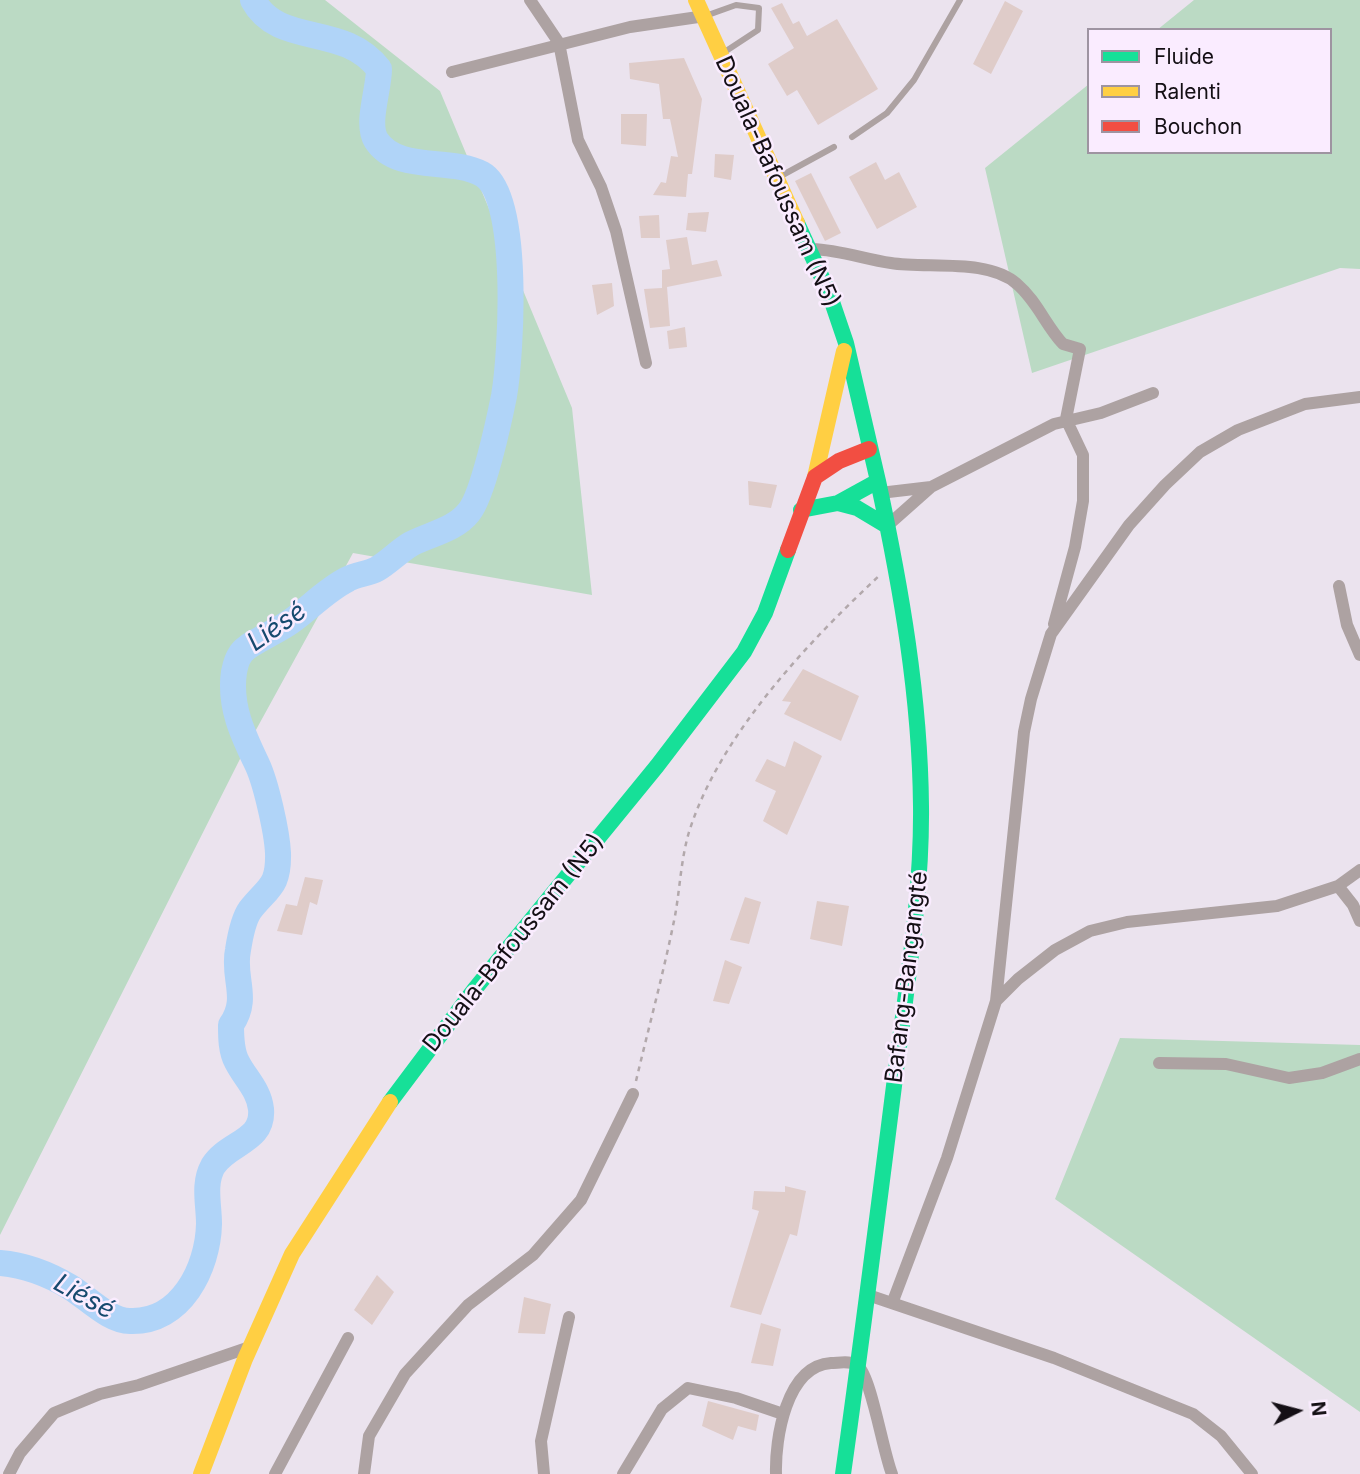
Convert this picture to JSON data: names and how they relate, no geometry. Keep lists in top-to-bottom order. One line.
{"streets":{"main road":["Douala-Bafoussam (N5)","Bafang-Bangangté"]},"crossings":[["Douala-Bafoussam (N5)","Bafang-Bangangté"]],"water":["Liésé"],"legend":["Fluide","Ralenti","Bouchon"],"north":"right"}
